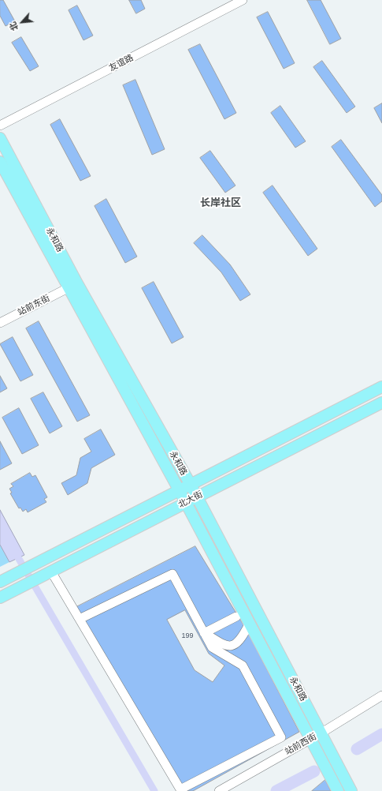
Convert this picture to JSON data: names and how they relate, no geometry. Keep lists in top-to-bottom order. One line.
{"streets":{"main road":["永和路","北大街"],"street":["友谊路","站前东街","站前西街"]},"crossings":[["永和路","站前东街"],["永和路","北大街"],["永和路","站前西街"]],"districts":["长岸社区"],"house_numbers":["199"],"north":"bottom left"}
